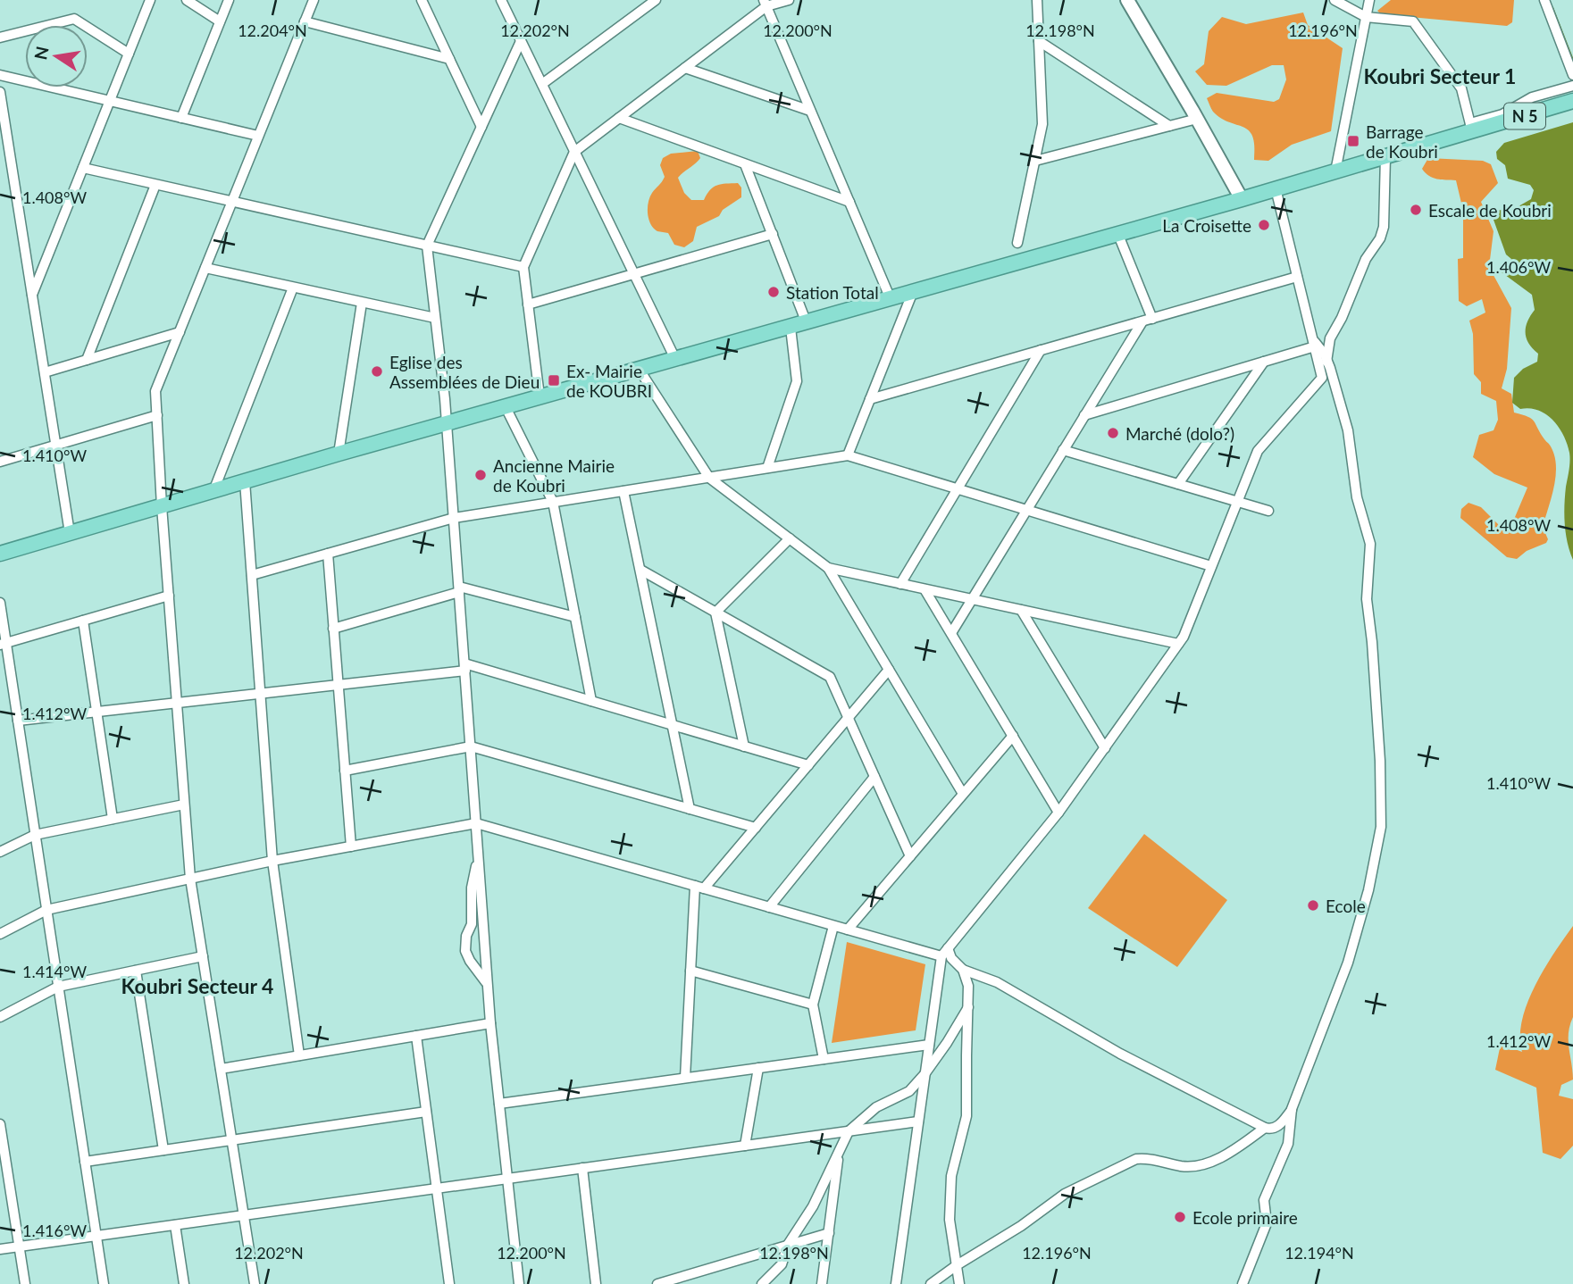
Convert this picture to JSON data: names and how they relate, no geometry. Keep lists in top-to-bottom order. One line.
{"streets":{"highway":["N 5"]},"districts":["Koubri Secteur 1","Koubri Secteur 4"],"places":{"transit":["Barrage de Koubri","Ex- Mairie de KOUBRI"],"other":["Escale de Koubri","La Croisette","Station Total","Eglise des Assemblées de Dieu","Marché (dolo?)","Ancienne Mairie de Koubri","Ecole","Ecole primaire"]},"north":"left","coordinates":["12.204°N","12.202°N","12.200°N","12.198°N","12.196°N","1.408°W","1.406°W","1.410°W","1.412°W","1.414°W","1.416°W","12.194°N"]}
